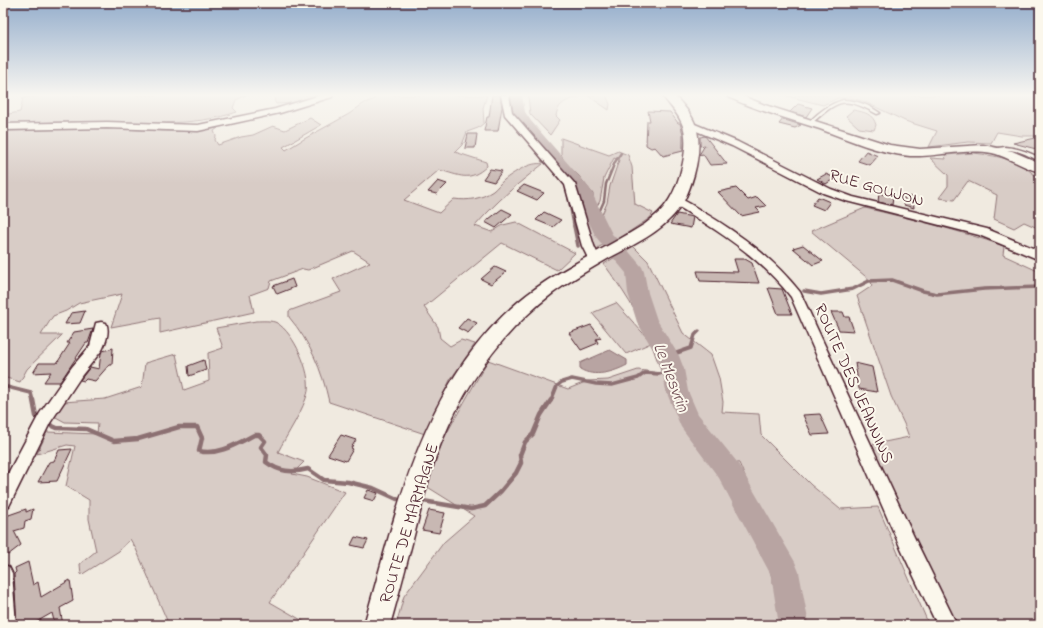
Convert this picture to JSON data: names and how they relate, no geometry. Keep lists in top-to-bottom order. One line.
{"streets":{"main road":["ROUTE DE MARMAGNE"],"street":["RUE GOUJON","ROUTE DES JEANNINS"]},"crossings":[["ROUTE DES JEANNINS","ROUTE DE MARMAGNE"]],"water":["Le Mesvrin"]}
